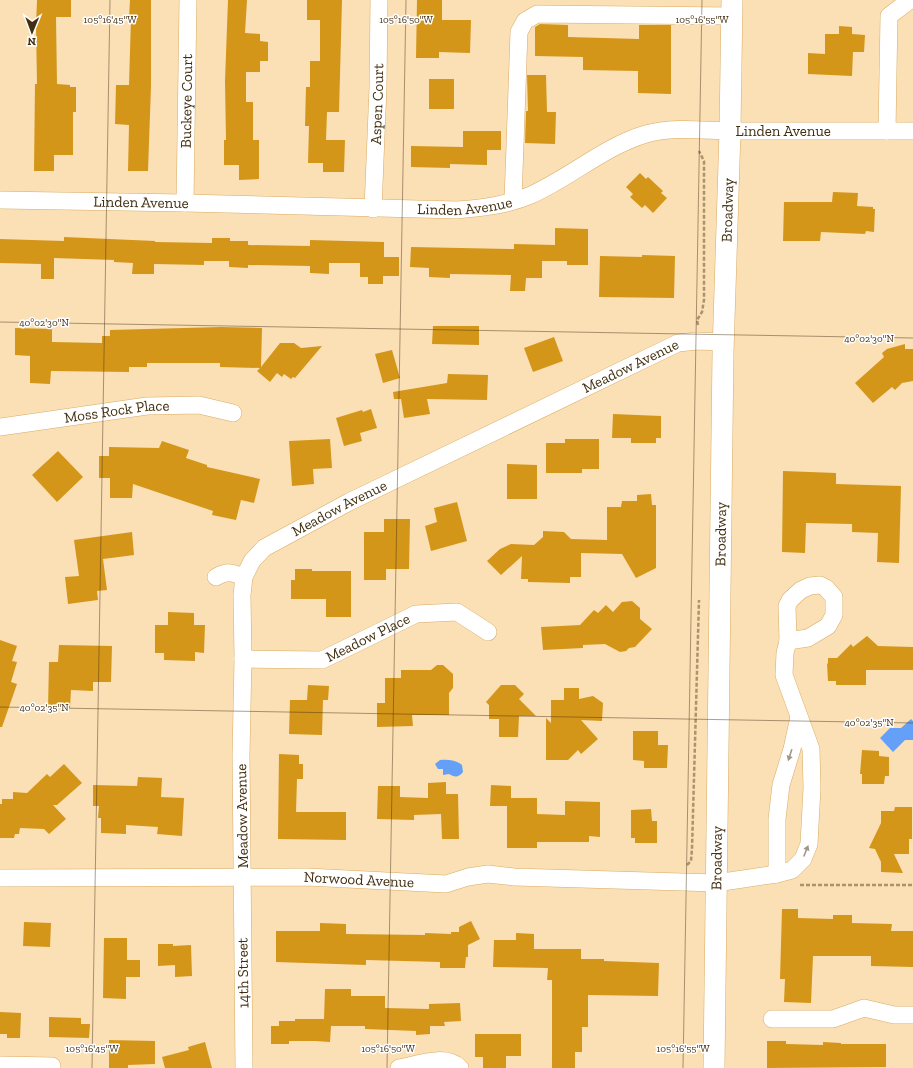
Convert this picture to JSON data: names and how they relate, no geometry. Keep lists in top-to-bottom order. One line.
{"streets":{"main road":["Broadway"],"street":["Buckeye Court","Aspen Court","Linden Avenue","Meadow Avenue","Moss Rock Place","Meadow Place","Norwood Avenue","14th Street"]},"crossings":[["Buckeye Court","Linden Avenue"],["Aspen Court","Linden Avenue"],["Linden Avenue","Broadway"],["Broadway","Meadow Avenue"],["Broadway","Norwood Avenue"],["Meadow Avenue","Meadow Place"],["Meadow Avenue","Norwood Avenue"],["Meadow Avenue","14th Street"],["Norwood Avenue","14th Street"]],"north":"bottom","coordinates":["105°16'45\"W","105°16'50\"W","105°16'55\"W","40°02'30\"N","40°02'35\"N"]}
